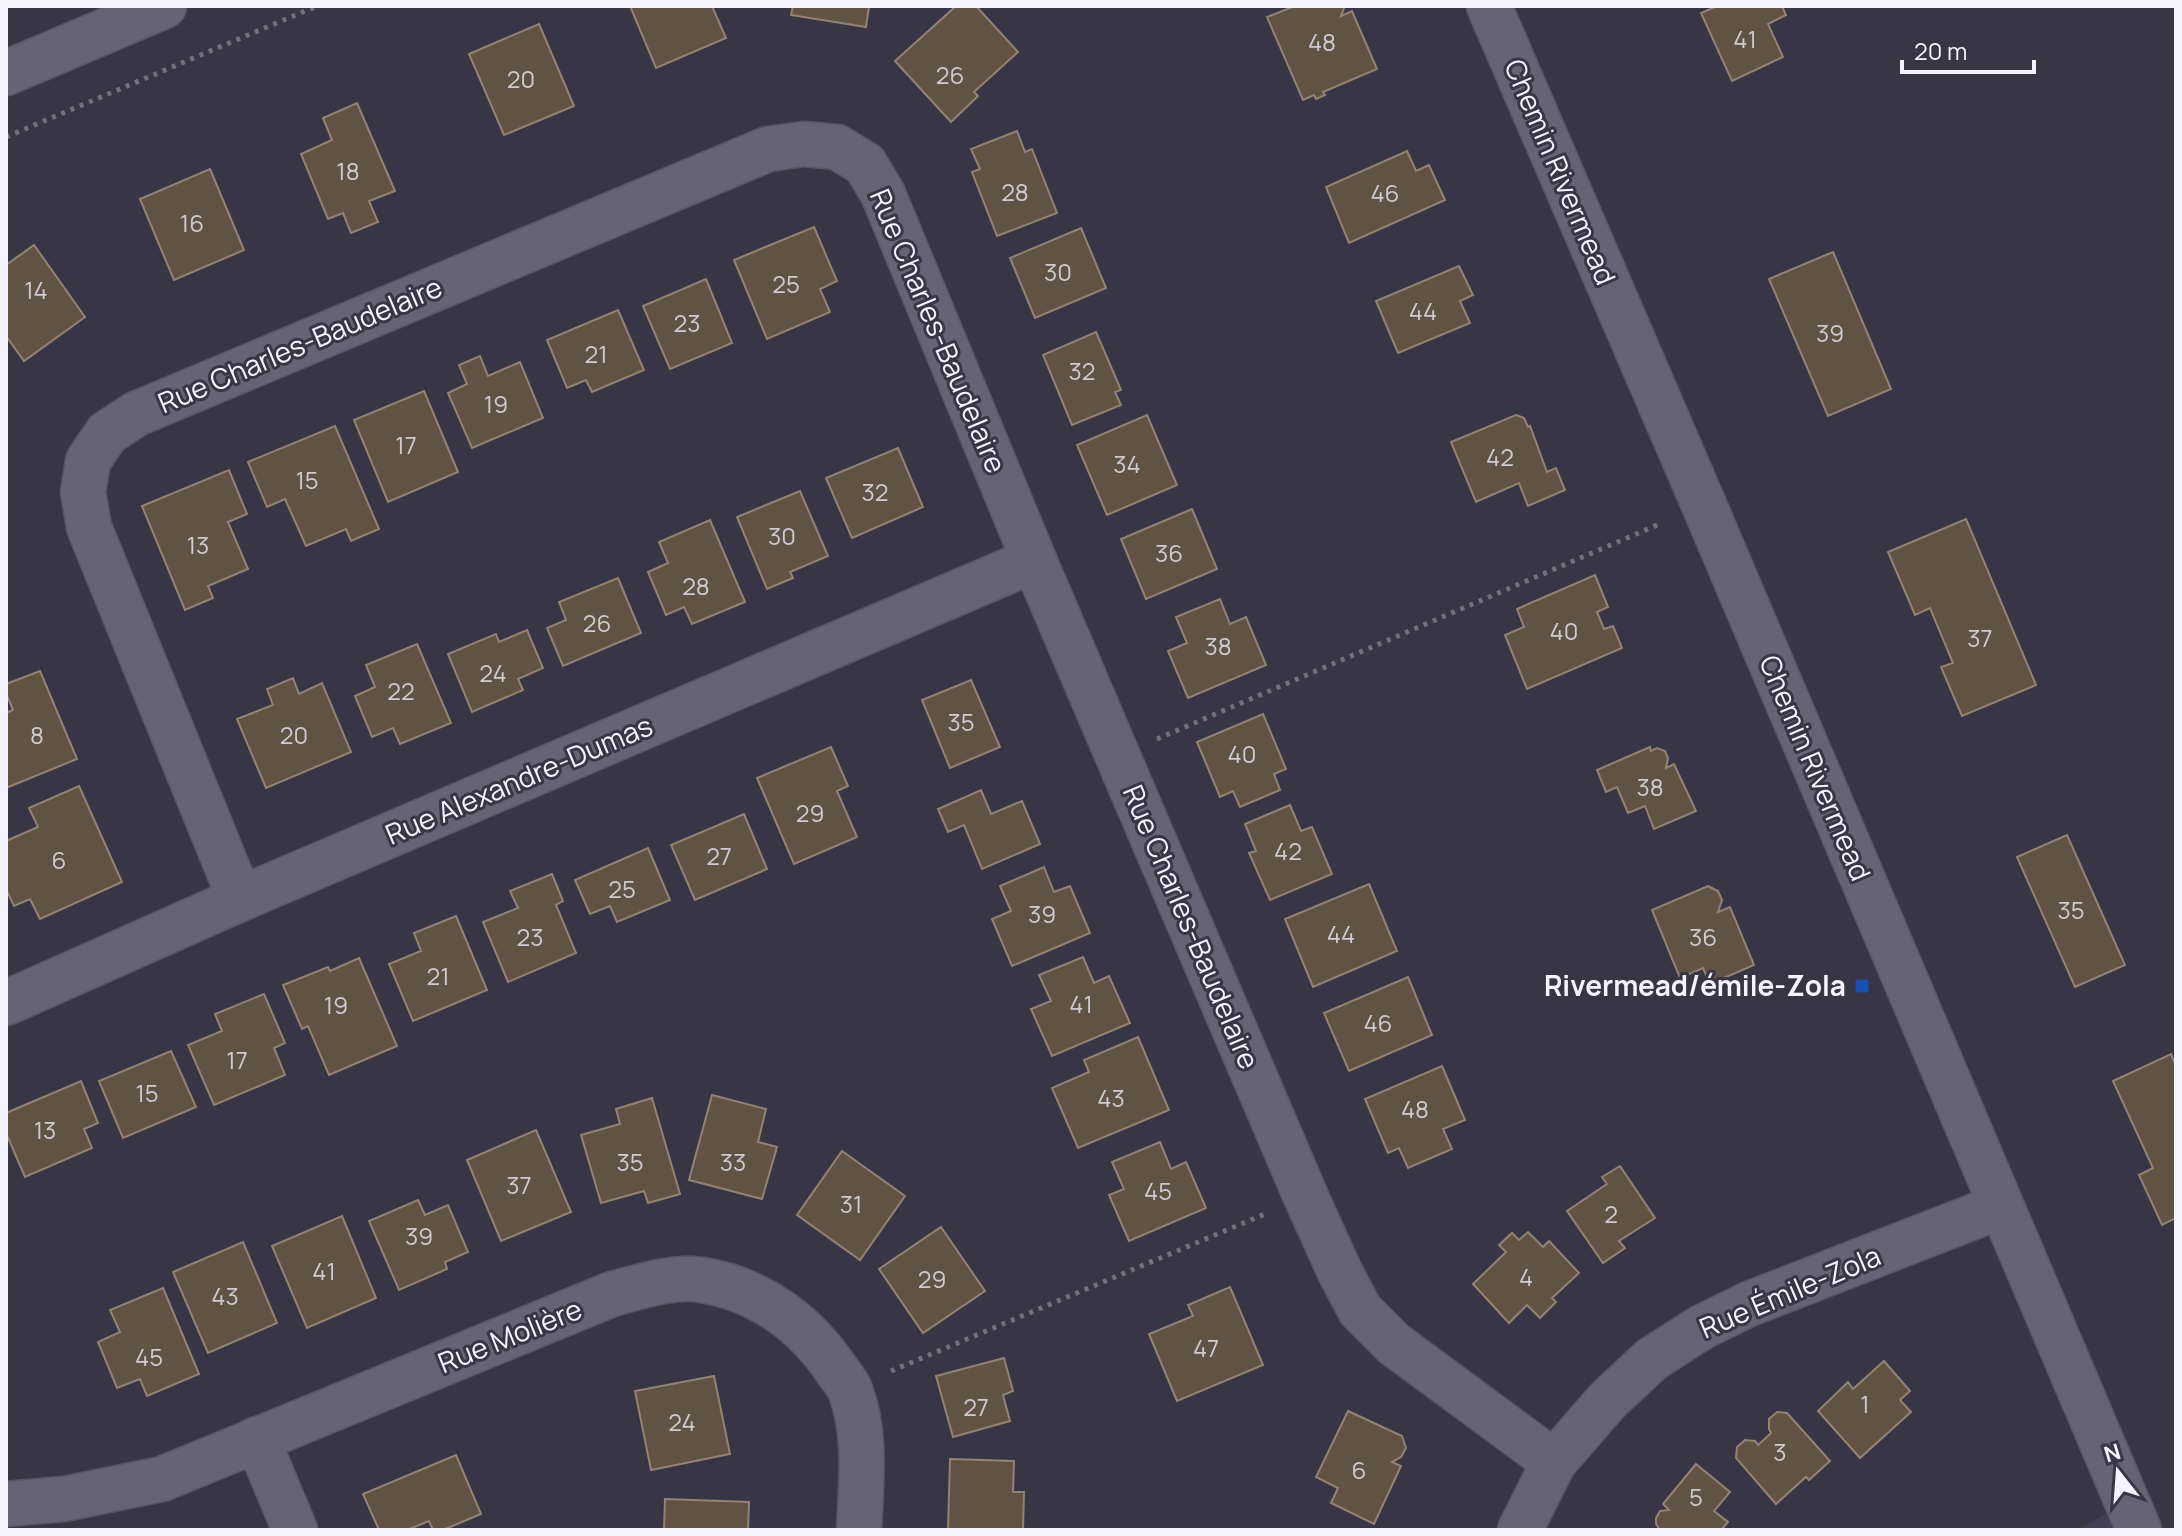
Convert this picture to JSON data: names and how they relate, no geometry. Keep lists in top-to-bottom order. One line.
{"streets":{"street":["Chemin Rivermead","Rue Charles-Baudelaire","Rue Alexandre-Dumas","Rue Émile-Zola","Rue Molière"]},"crossings":[["Chemin Rivermead","Rue Émile-Zola"],["Rue Charles-Baudelaire","Rue Alexandre-Dumas"],["Rue Charles-Baudelaire","Rue Émile-Zola"]],"places":{"transit":["Rivermead/émile-Zola"]},"house_numbers":["41","48","26","20","18","28","46","16","30","25","14","44","23","39","21","32","19","17","42","34","15","32","30","13","36","28","26","40","37","38","24","22","35","8","20","40","38","29","42","27","6","25","35","39","44","23","36","21","41","19","46","17","15","43","48","13","35","33","37","45","31","2","39","41","4","29","43","47","45","1","27","24","3","6","5"],"scale_bar":"20 m","north":"top"}
